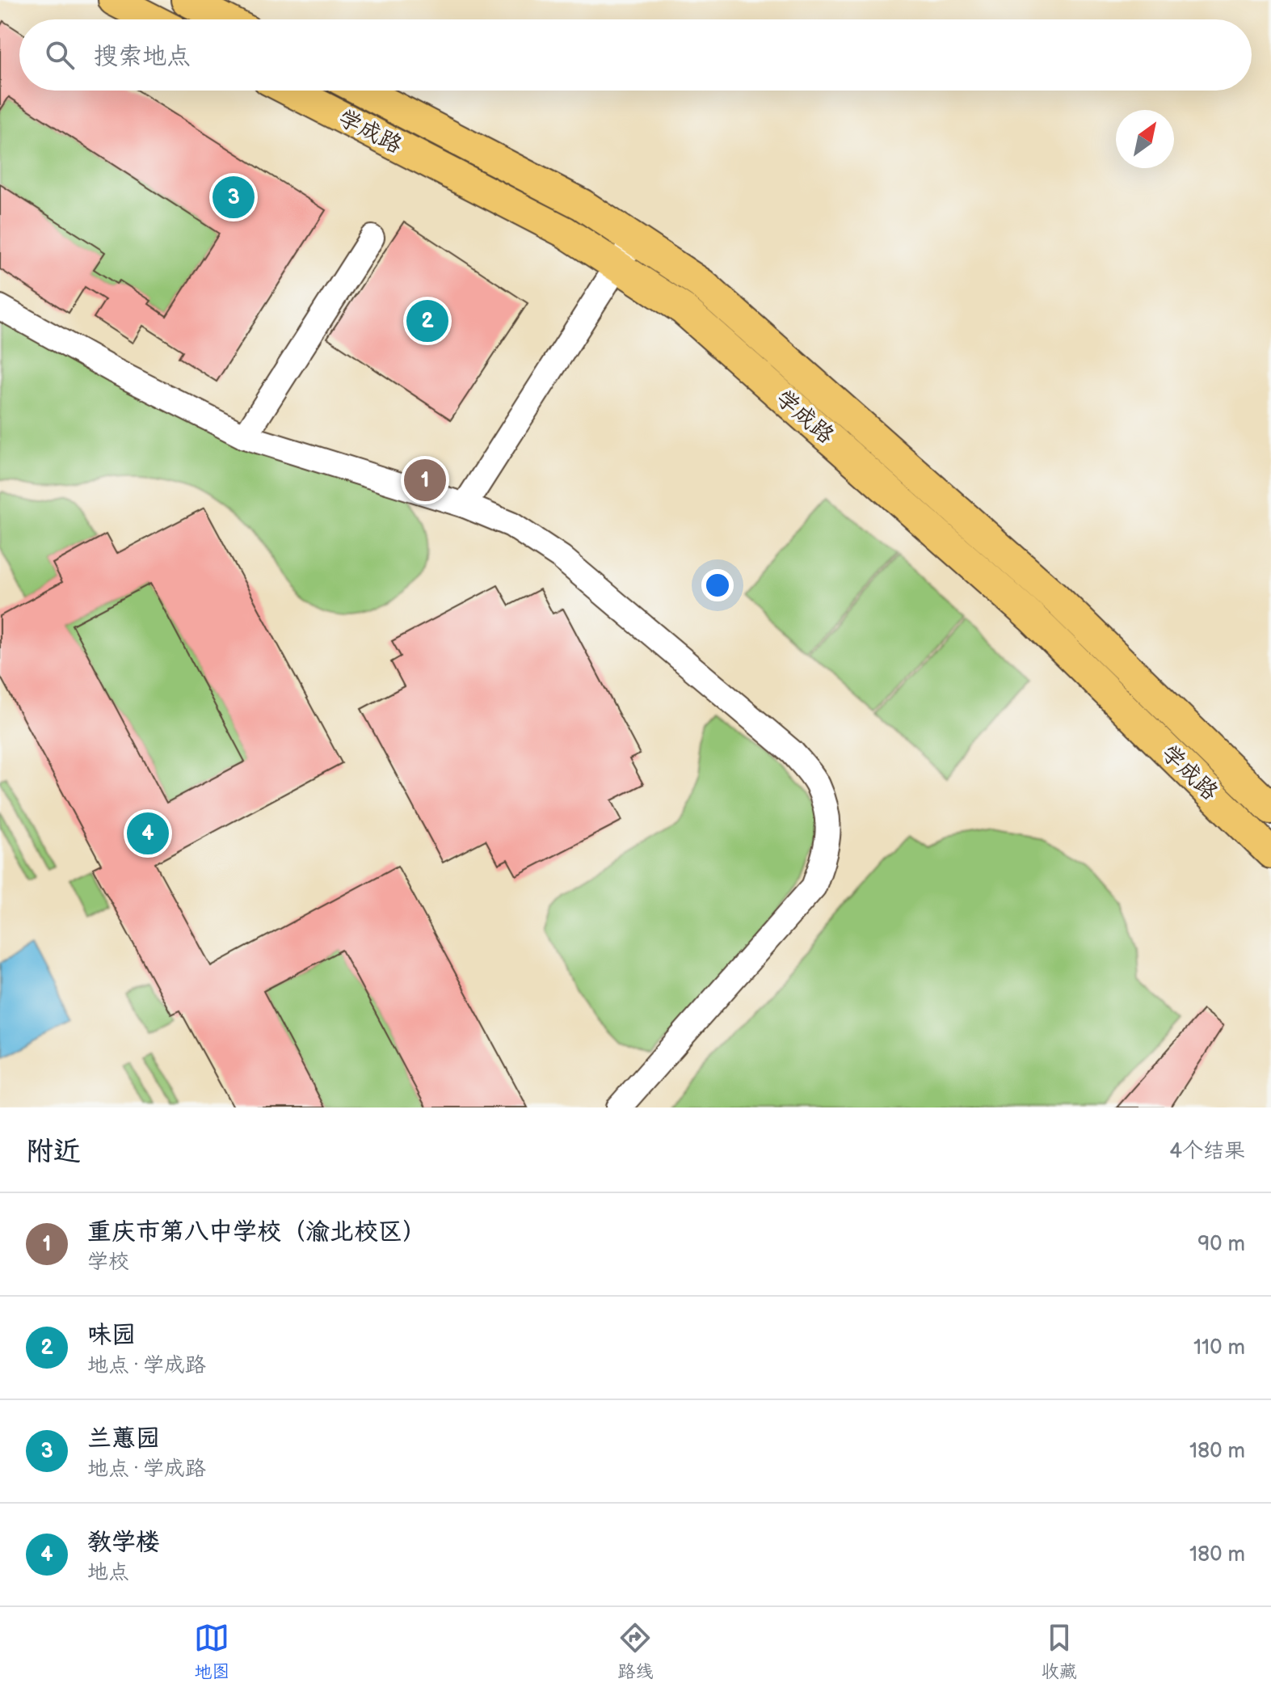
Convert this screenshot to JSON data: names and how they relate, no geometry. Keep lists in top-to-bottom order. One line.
{"streets":{"main road":["学成路"]},"north":"top right","page":{"search":"搜索地点","pins":["3","2","1","4"],"heading":["附近","4个结果"],"list":[{"mark":"1","name":"重庆市第八中学校（渝北校区）","note":"学校","value":"90 m"},{"mark":"2","name":"味园","note":"地点 · 学成路","value":"110 m"},{"mark":"3","name":"兰蕙园","note":"地点 · 学成路","value":"180 m"},{"mark":"4","name":"教学楼","note":"地点","value":"180 m"}],"nav":["地图","路线","收藏"]}}
